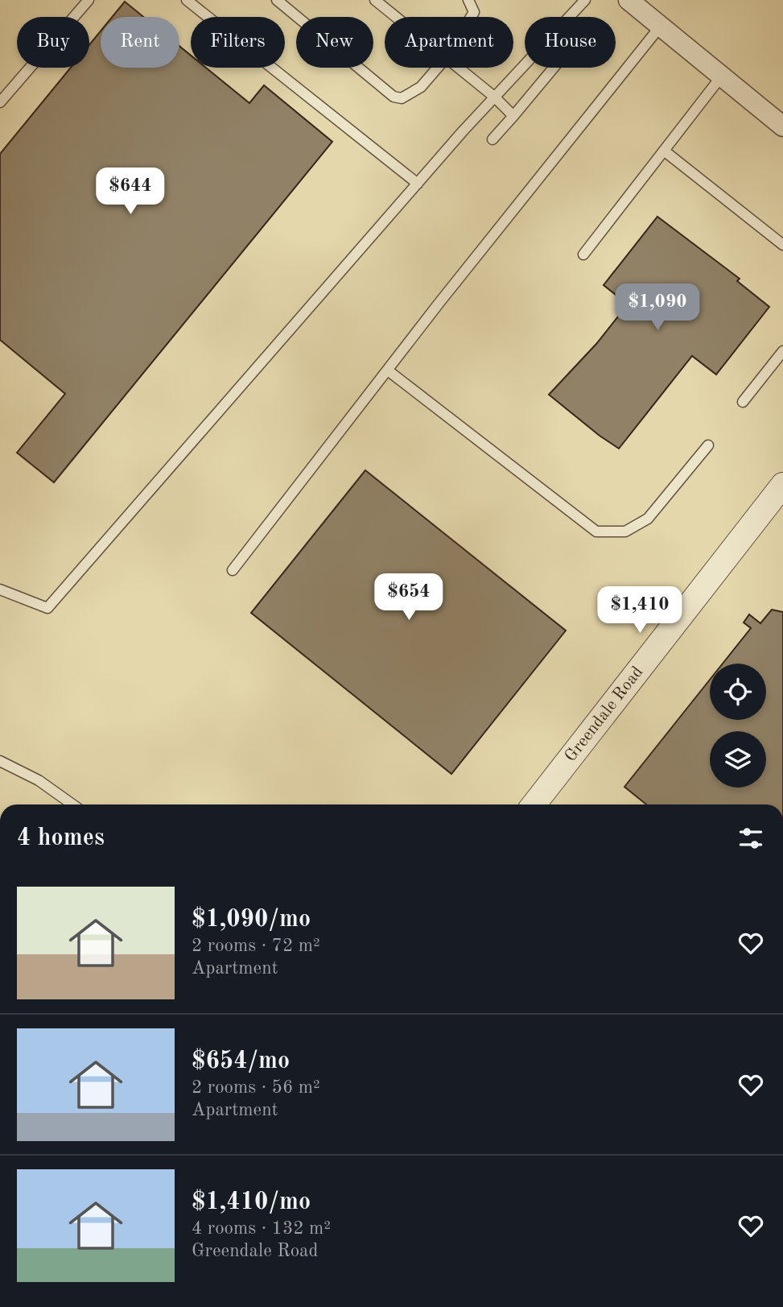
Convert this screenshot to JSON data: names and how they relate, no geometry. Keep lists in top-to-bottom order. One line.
{"streets":{"street":["Greendale Road"]},"page":{"chip":["Buy","Rent","Filters","New","Apartment","House"],"price":["$644","$1,090","$654","$1,410"],"heading":"4 homes","list":[{"name":"$1,090/mo","note":"2 rooms · 72 m² · Apartment"},{"name":"$654/mo","note":"2 rooms · 56 m² · Apartment"},{"name":"$1,410/mo","note":"4 rooms · 132 m² · Greendale Road"}]}}
